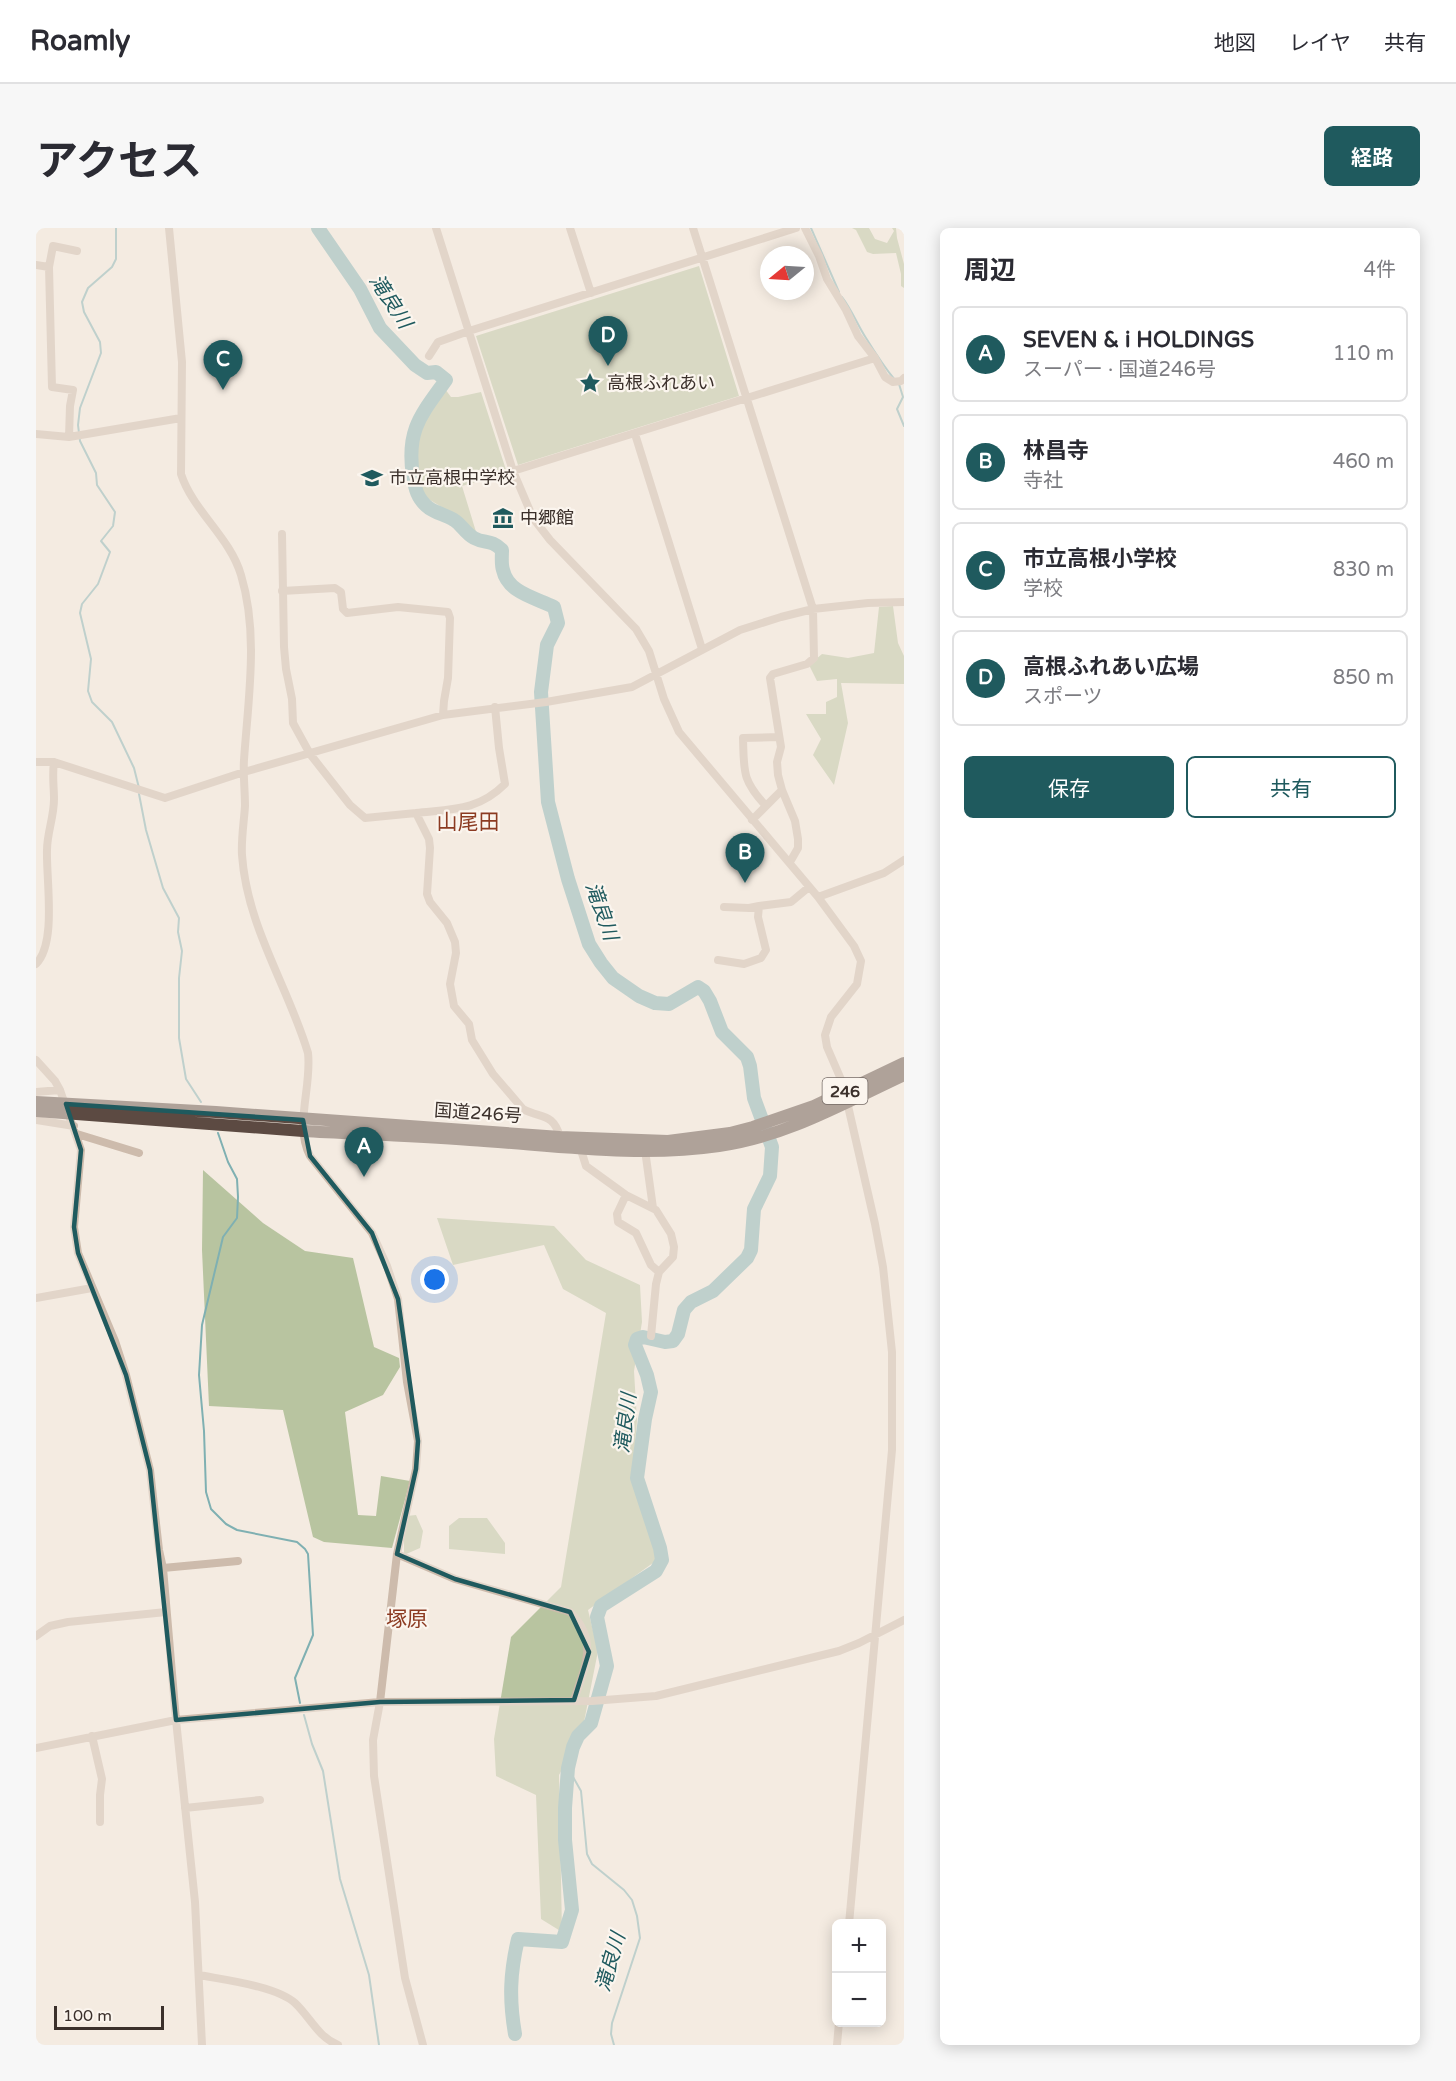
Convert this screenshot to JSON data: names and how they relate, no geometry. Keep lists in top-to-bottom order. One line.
{"streets":{"highway":["246","国道246号"]},"districts":["山尾田","塚原"],"water":["滝良川"],"places":{"place":["高根ふれあい"],"school or university":["市立高根中学校"],"museum":["中郷館"]},"scale_bar":"100 m","north":"left","page":{"header":"Roamly","nav":["地図","レイヤ","共有"],"title":"アクセス","buttons":["経路",["保存","共有"]],"heading":["周辺","4件"],"list":[{"mark":"A","name":"SEVEN & i HOLDINGS","note":"スーパー · 国道246号","value":"110 m"},{"mark":"B","name":"林昌寺","note":"寺社","value":"460 m"},{"mark":"C","name":"市立高根小学校","note":"学校","value":"830 m"},{"mark":"D","name":"高根ふれあい広場","note":"スポーツ","value":"850 m"}],"pins":["D","C","B","A"],"map_buttons":["+","−"],"scale":"100 m"}}
